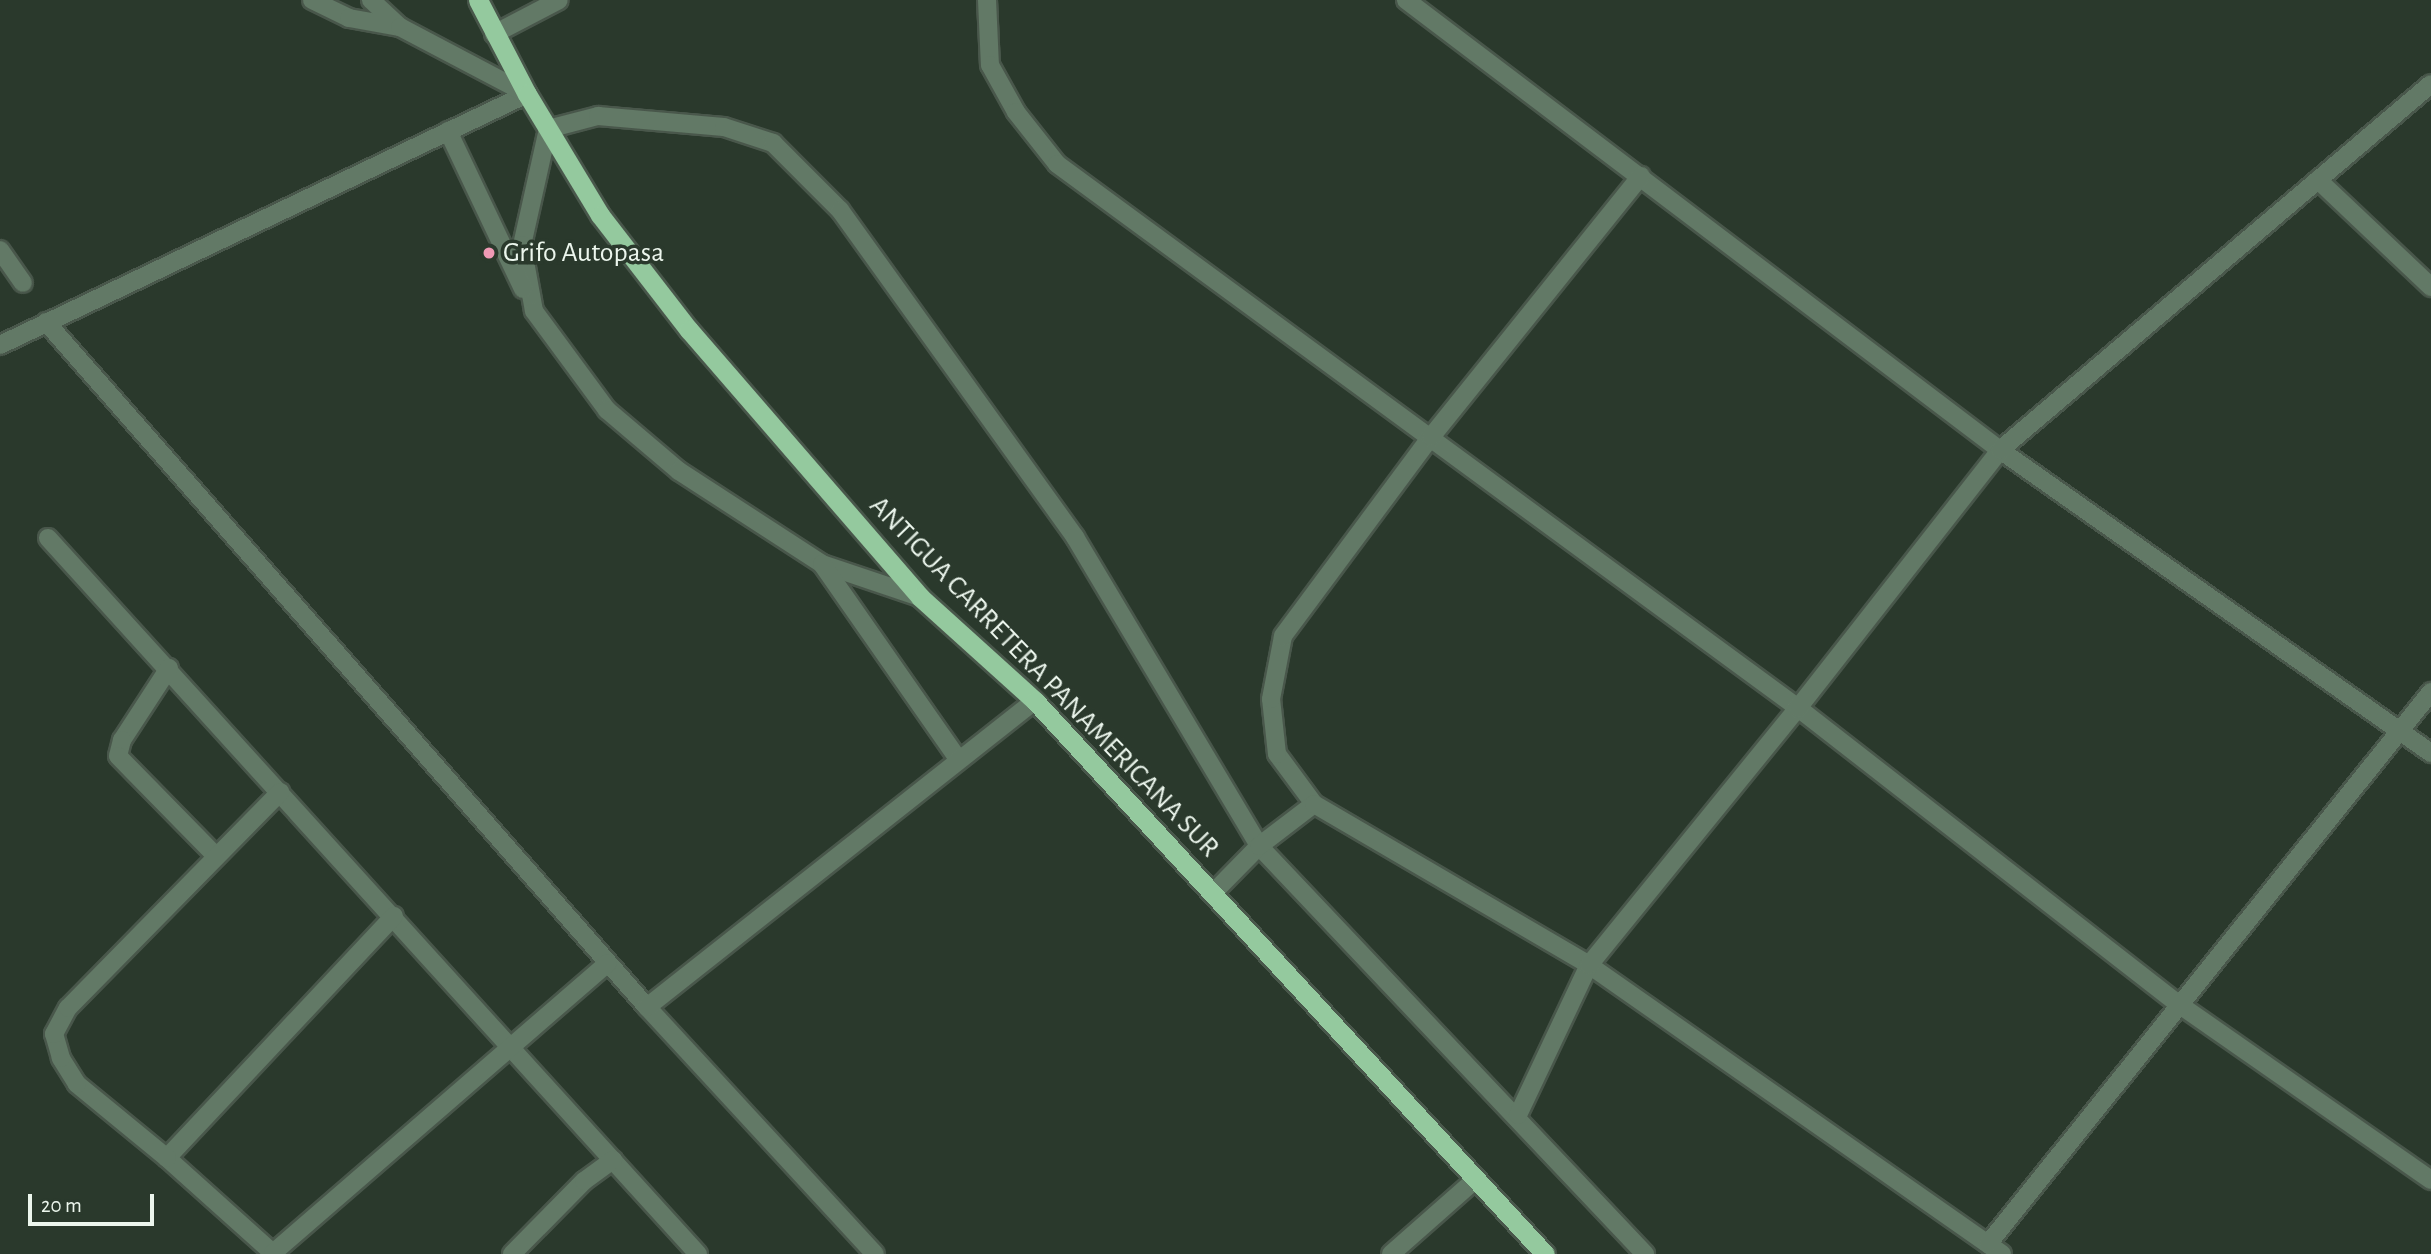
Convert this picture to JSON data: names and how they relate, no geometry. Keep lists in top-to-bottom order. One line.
{"streets":{"highway":["ANTIGUA CARRETERA PANAMERICANA SUR"]},"places":["Grifo Autopasa"],"scale_bar":"20 m"}
